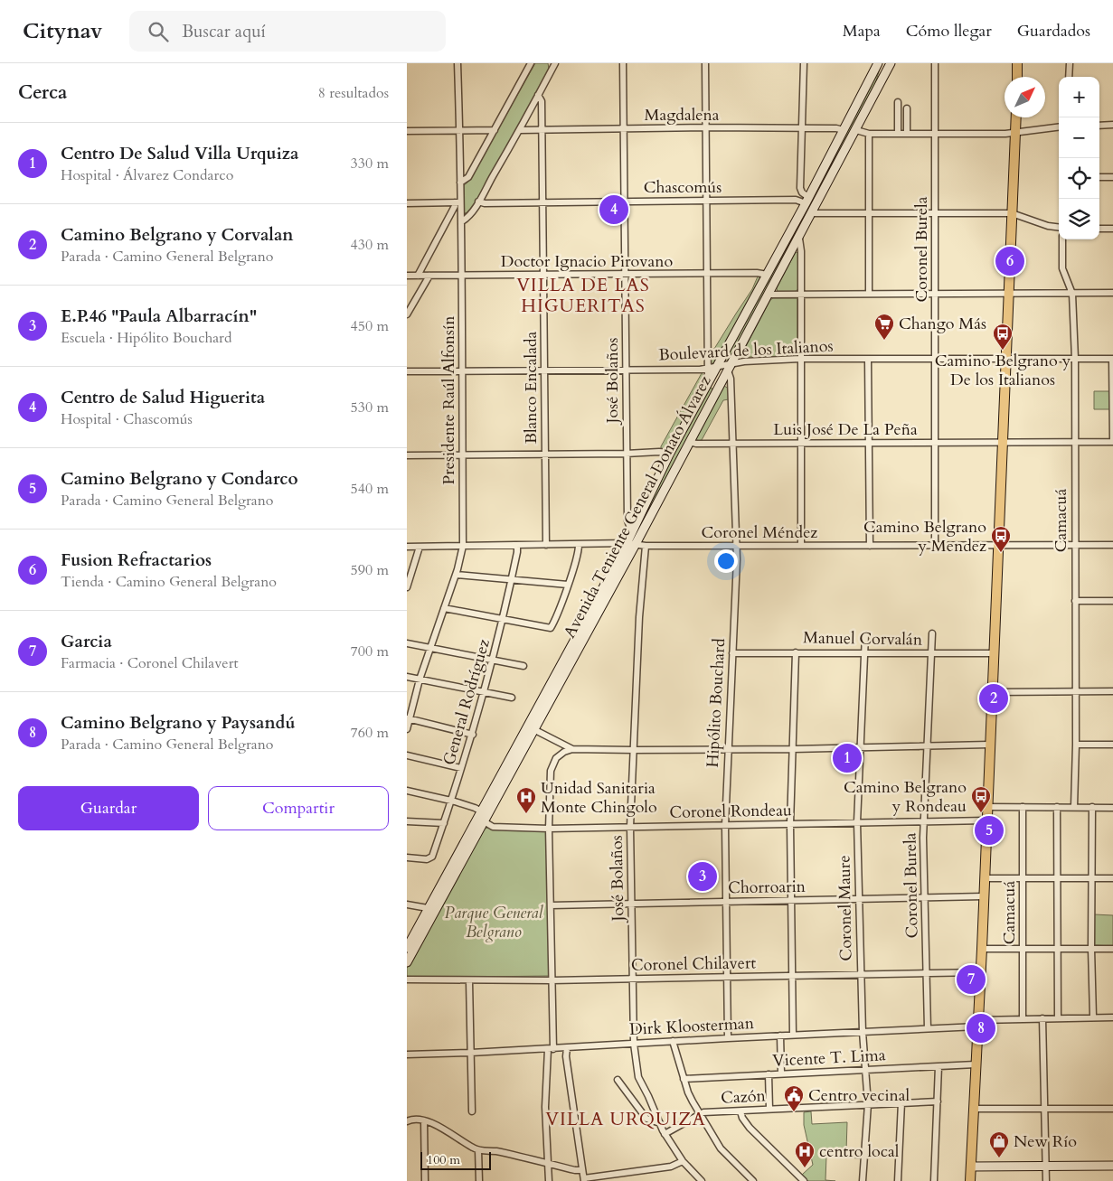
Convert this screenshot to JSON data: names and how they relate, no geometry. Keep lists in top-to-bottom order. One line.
{"streets":{"main road":["Avenida Teniente General Donato Álvarez"],"street":["Magdalena","Chascomús","Coronel Burela","Doctor Ignacio Pirovano","Boulevard de los Italianos","José Bolaños","Blanco Encalada","Presidente Raúl Alfonsín","Luis José De La Peña","Camacuá","Coronel Méndez","Manuel Corvalán","General Rodríguez","Hipólito Bouchard","Coronel Rondeau","Chorroarin","Coronel Maure","Coronel Chilavert","Dirk Kloosterman","Vicente T. Lima","Cazón"]},"crossings":[["Magdalena","José Bolaños"],["Magdalena","Blanco Encalada"],["Magdalena","Avenida Teniente General Donato Álvarez"],["Chascomús","José Bolaños"],["Chascomús","Blanco Encalada"],["Chascomús","Avenida Teniente General Donato Álvarez"],["Coronel Burela","Boulevard de los Italianos"],["Coronel Burela","Luis José De La Peña"],["Coronel Burela","Coronel Méndez"],["Coronel Burela","Manuel Corvalán"],["Coronel Burela","Coronel Rondeau"],["Coronel Burela","Chorroarin"],["Coronel Burela","Coronel Chilavert"],["Coronel Burela","Dirk Kloosterman"],["Doctor Ignacio Pirovano","José Bolaños"],["Doctor Ignacio Pirovano","Blanco Encalada"],["Doctor Ignacio Pirovano","Presidente Raúl Alfonsín"],["Doctor Ignacio Pirovano","Avenida Teniente General Donato Álvarez"],["Boulevard de los Italianos","José Bolaños"],["Boulevard de los Italianos","Blanco Encalada"],["Boulevard de los Italianos","Presidente Raúl Alfonsín"],["Boulevard de los Italianos","Avenida Teniente General Donato Álvarez"],["Boulevard de los Italianos","Camacuá"],["Boulevard de los Italianos","Hipólito Bouchard"],["José Bolaños","Avenida Teniente General Donato Álvarez"],["José Bolaños","Coronel Méndez"],["José Bolaños","Coronel Rondeau"],["José Bolaños","Chorroarin"],["José Bolaños","Coronel Chilavert"],["José Bolaños","Dirk Kloosterman"],["José Bolaños","Cazón"],["Blanco Encalada","Coronel Méndez"],["Presidente Raúl Alfonsín","Coronel Méndez"],["Luis José De La Peña","Avenida Teniente General Donato Álvarez"],["Luis José De La Peña","Camacuá"],["Luis José De La Peña","Hipólito Bouchard"],["Avenida Teniente General Donato Álvarez","Coronel Méndez"],["Avenida Teniente General Donato Álvarez","Hipólito Bouchard"],["Avenida Teniente General Donato Álvarez","Coronel Rondeau"],["Camacuá","Coronel Méndez"],["Camacuá","Dirk Kloosterman"],["Coronel Méndez","General Rodríguez"],["Coronel Méndez","Hipólito Bouchard"],["Manuel Corvalán","Hipólito Bouchard"],["Manuel Corvalán","Coronel Maure"],["General Rodríguez","Coronel Rondeau"],["Hipólito Bouchard","Coronel Rondeau"],["Hipólito Bouchard","Chorroarin"],["Hipólito Bouchard","Coronel Chilavert"],["Hipólito Bouchard","Dirk Kloosterman"],["Coronel Rondeau","Coronel Maure"],["Chorroarin","Coronel Maure"],["Coronel Maure","Coronel Chilavert"],["Coronel Maure","Dirk Kloosterman"],["Coronel Maure","Vicente T. Lima"],["Coronel Maure","Cazón"]],"districts":["VILLA DE LAS HIGUERITAS","VILLA URQUIZA"],"parks":["Parque General Belgrano"],"places":{"supermarket":["Chango Más"],"bus stop":["Camino Belgrano y De los Italianos","Camino Belgrano y Mendez","Camino Belgrano y Rondeau"],"hospital":["Unidad Sanitaria Monte Chingolo","centro local"],"public building":["Centro vecinal"],"shop":["New Río"]},"scale_bar":"100 m","north":"top right","page":{"header":"Citynav","search":"Buscar aquí","nav":["Mapa","Cómo llegar","Guardados"],"heading":["Cerca","8 resultados"],"map_buttons":["+","−"],"list":[{"mark":"1","name":"Centro De Salud Villa Urquiza","note":"Hospital · Álvarez Condarco","value":"330 m"},{"mark":"2","name":"Camino Belgrano y Corvalan","note":"Parada · Camino General Belgrano","value":"430 m"},{"mark":"3","name":"E.P.46 \"Paula Albarracín\"","note":"Escuela · Hipólito Bouchard","value":"450 m"},{"mark":"4","name":"Centro de Salud Higuerita","note":"Hospital · Chascomús","value":"530 m"},{"mark":"5","name":"Camino Belgrano y Condarco","note":"Parada · Camino General Belgrano","value":"540 m"},{"mark":"6","name":"Fusion Refractarios","note":"Tienda · Camino General Belgrano","value":"590 m"},{"mark":"7","name":"Garcia","note":"Farmacia · Coronel Chilavert","value":"700 m"},{"mark":"8","name":"Camino Belgrano y Paysandú","note":"Parada · Camino General Belgrano","value":"760 m"}],"pins":["4","6","2","1","5","3","7","8"],"buttons":["Guardar","Compartir"],"scale":"100 m"}}
